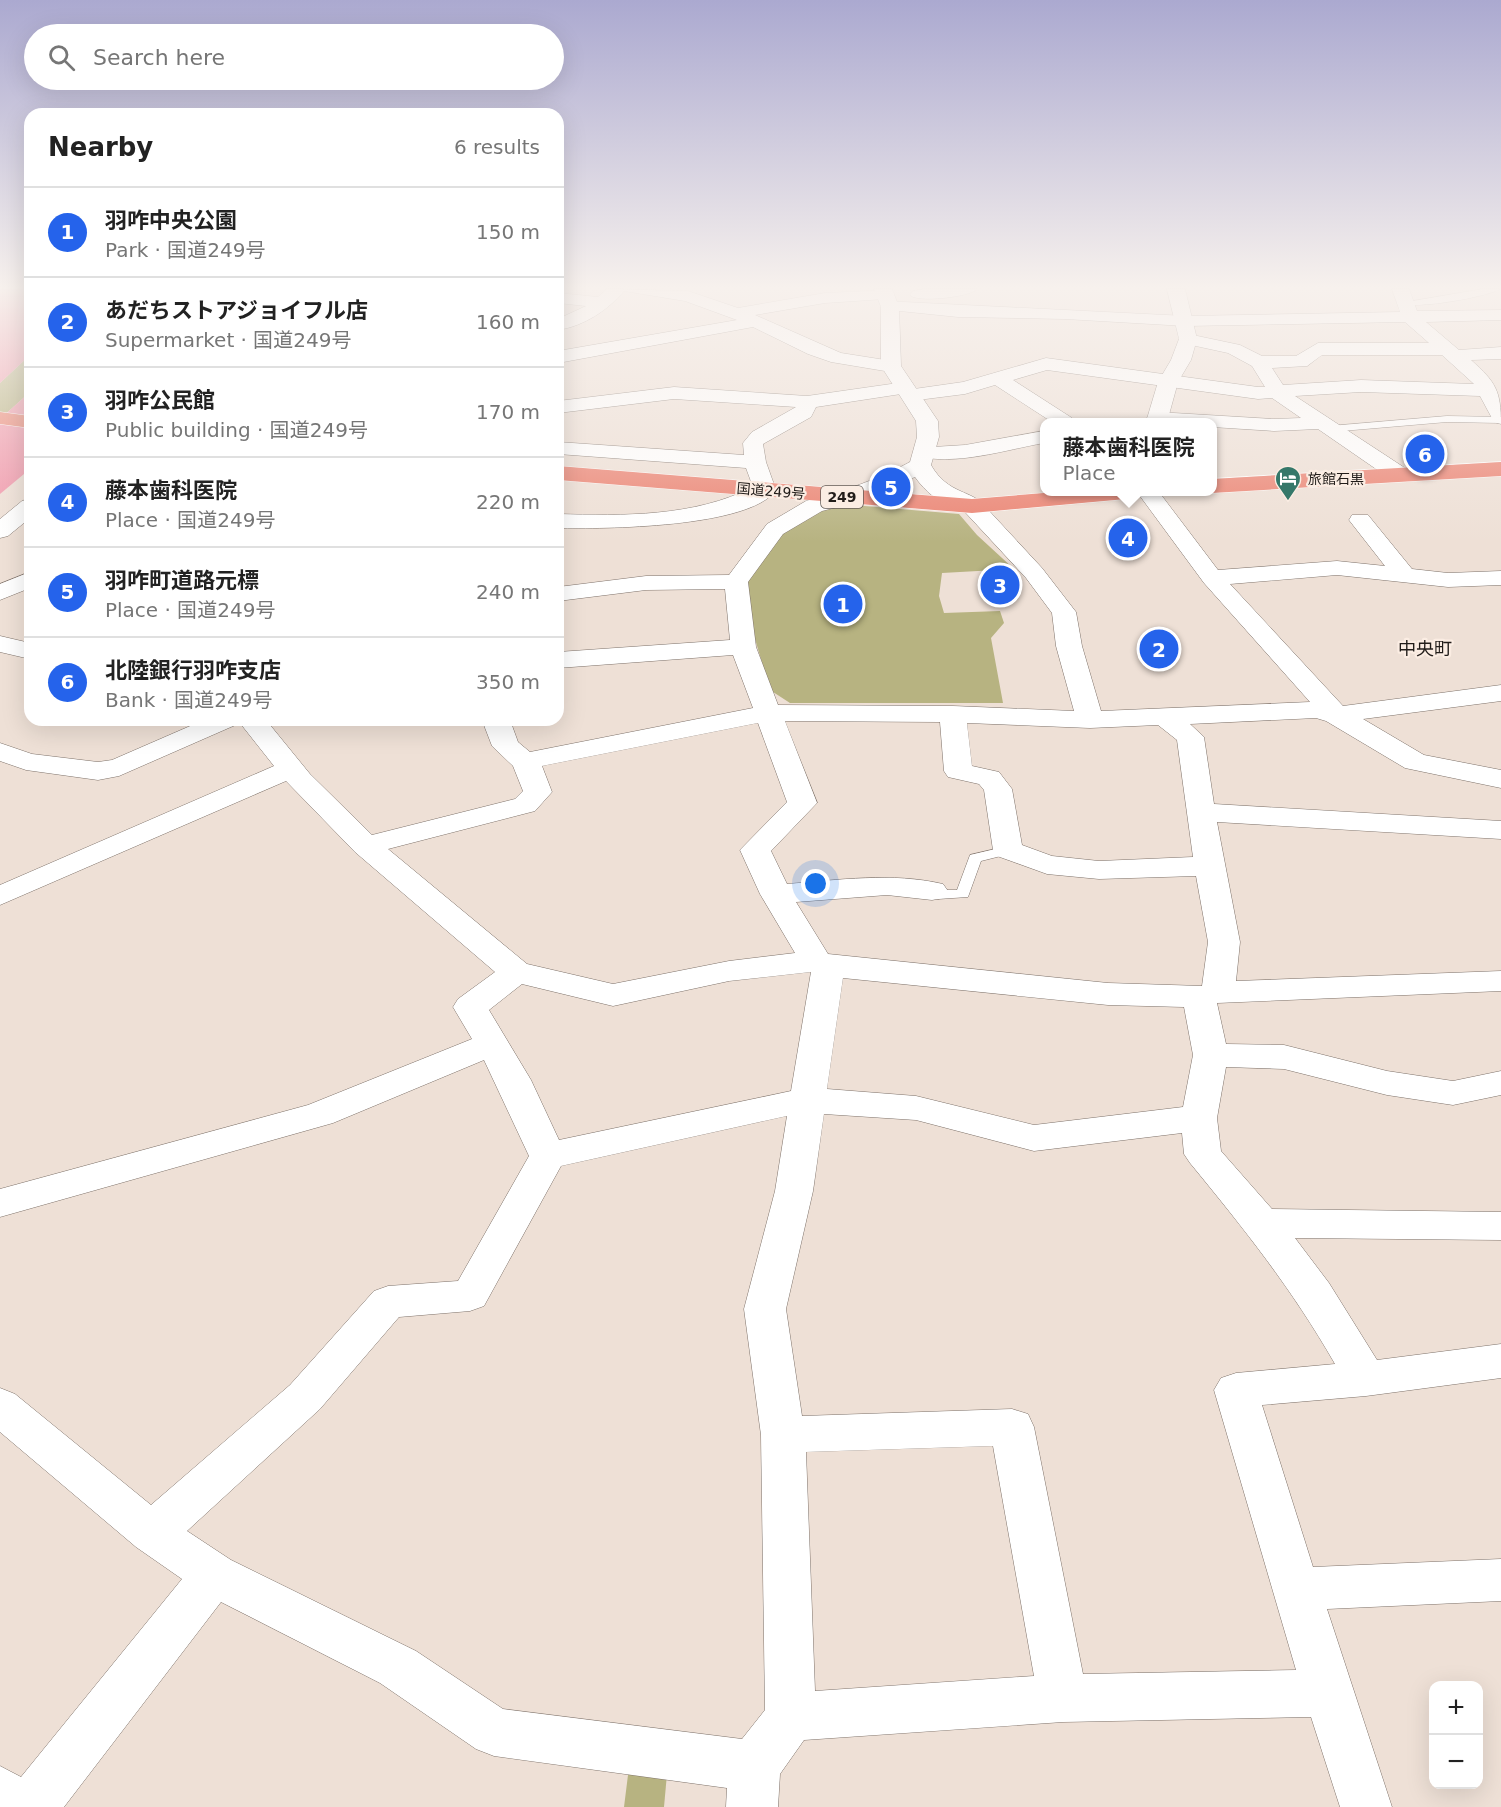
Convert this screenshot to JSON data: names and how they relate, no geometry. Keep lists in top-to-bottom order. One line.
{"streets":{"highway":["国道249号","249"]},"districts":["中央町"],"places":{"hotel":["旅館石黒"]},"page":{"search":"Search here","heading":["Nearby","6 results"],"list":[{"mark":"1","name":"羽咋中央公園","note":"Park · 国道249号","value":"150 m"},{"mark":"2","name":"あだちストアジョイフル店","note":"Supermarket · 国道249号","value":"160 m"},{"mark":"3","name":"羽咋公民館","note":"Public building · 国道249号","value":"170 m"},{"mark":"4","name":"藤本歯科医院","note":"Place · 国道249号","value":"220 m"},{"mark":"5","name":"羽咋町道路元標","note":"Place · 国道249号","value":"240 m"},{"mark":"6","name":"北陸銀行羽咋支店","note":"Bank · 国道249号","value":"350 m"}],"popup":["藤本歯科医院","Place"],"pins":["6","5","4","3","1","2"],"map_buttons":["+","−"]}}
